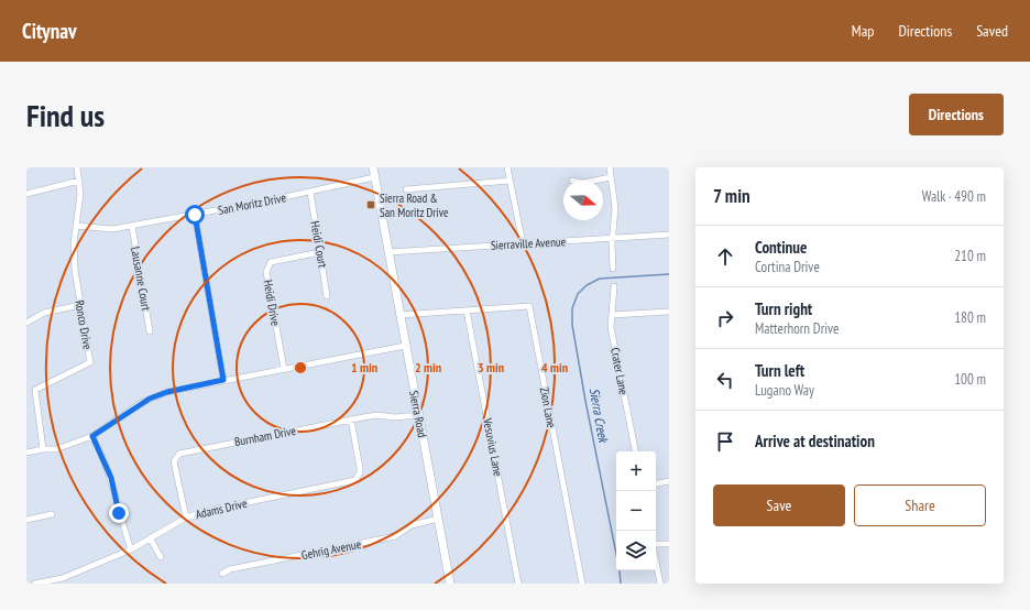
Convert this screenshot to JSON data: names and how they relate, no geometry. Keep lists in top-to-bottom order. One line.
{"streets":{"street":["San Moritz Drive","Sierraville Avenue","Heidi Court","Lausanne Court","Heidi Drive","Ronco Drive","Crater Lane","Zion Lane","Sierra Road","Burnham Drive","Vesuvius Lane","Adams Drive","Gehrig Avenue"]},"crossings":[["San Moritz Drive","Heidi Court"],["San Moritz Drive","Lausanne Court"],["San Moritz Drive","Ronco Drive"],["San Moritz Drive","Sierra Road"],["Sierraville Avenue","Sierra Road"],["Heidi Court","Heidi Drive"],["Zion Lane","Sierra Road"],["Zion Lane","Vesuvius Lane"],["Sierra Road","Burnham Drive"],["Sierra Road","Gehrig Avenue"],["Burnham Drive","Adams Drive"]],"water":["Sierra Creek"],"places":{"transit":["Sierra Road & San Moritz Drive"]},"north":"right","page":{"header":"Citynav","nav":["Map","Directions","Saved"],"buttons":["Directions",["Save","Share"]],"title":"Find us","heading":["7 min","Walk · 490 m"],"list":[["Continue","Cortina Drive","210 m"],["Turn right","Matterhorn Drive","180 m"],["Turn left","Lugano Way","100 m"],"Arrive at destination"],"map_buttons":["+","−"]},"rings":["1 min","2 min","3 min","4 min"]}
